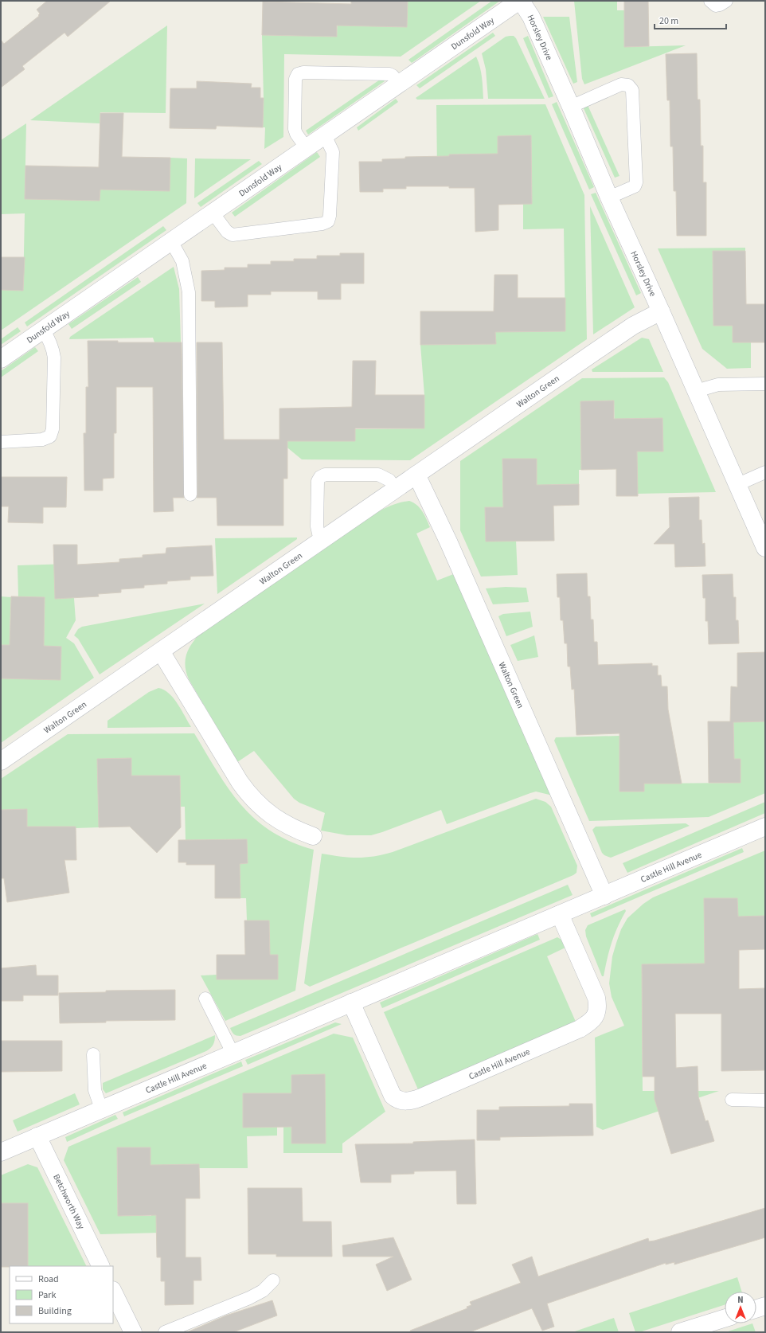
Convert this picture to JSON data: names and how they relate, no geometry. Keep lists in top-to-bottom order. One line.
{"streets":{"street":["Dunsfold Way","Horsley Drive","Walton Green","Castle Hill Avenue","Betchworth Way"]},"crossings":[["Dunsfold Way","Horsley Drive"],["Horsley Drive","Walton Green"],["Walton Green","Castle Hill Avenue"],["Castle Hill Avenue","Betchworth Way"]],"legend":["Road","Park","Building"],"scale_bar":"20 m","north":"top"}
